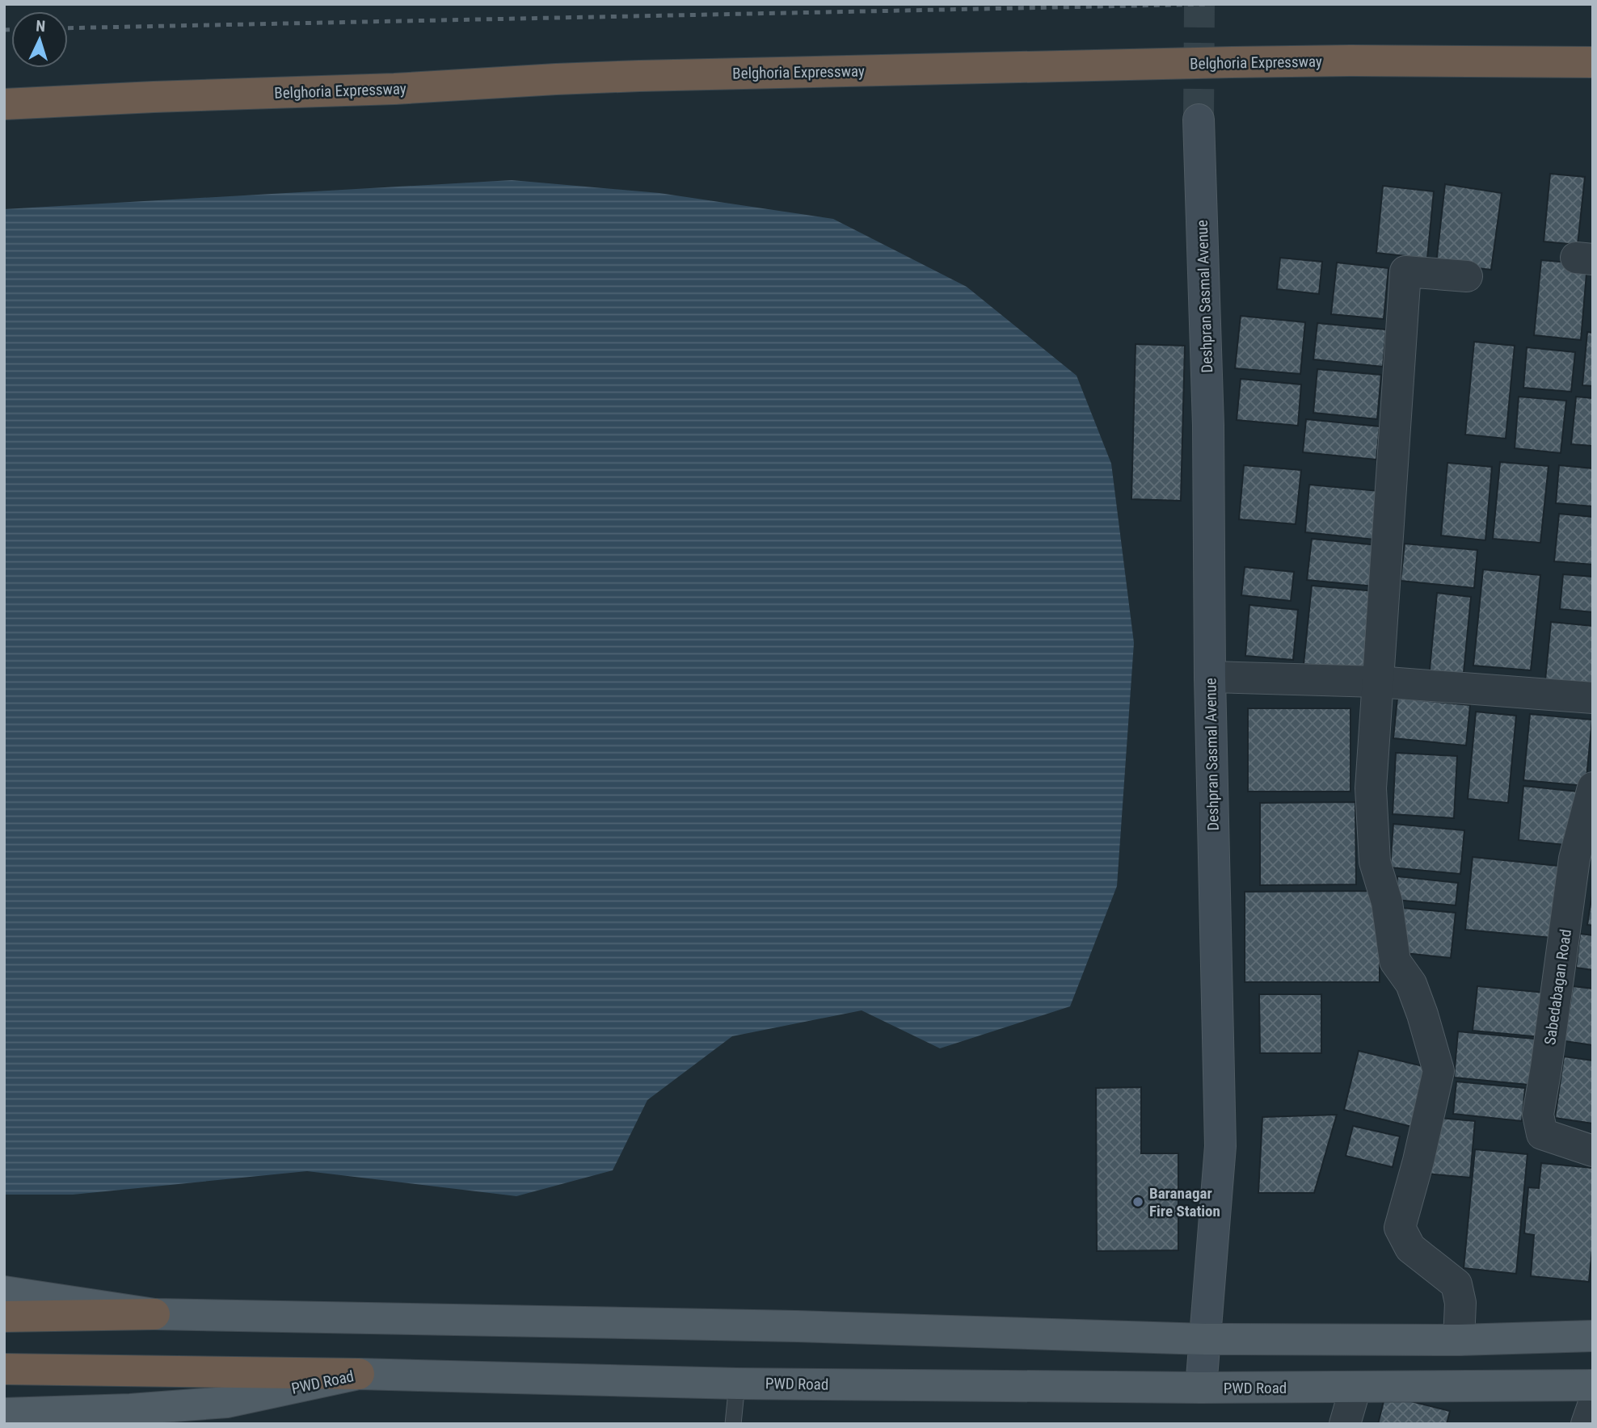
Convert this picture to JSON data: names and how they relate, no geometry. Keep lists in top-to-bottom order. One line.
{"streets":{"highway":["Belghoria Expressway"],"main road":["PWD Road"],"street":["Deshpran Sasmal Avenue","Sabedabagan Road"]},"crossings":[["Deshpran Sasmal Avenue","PWD Road"]],"places":["Baranagar Fire Station"],"north":"top"}
